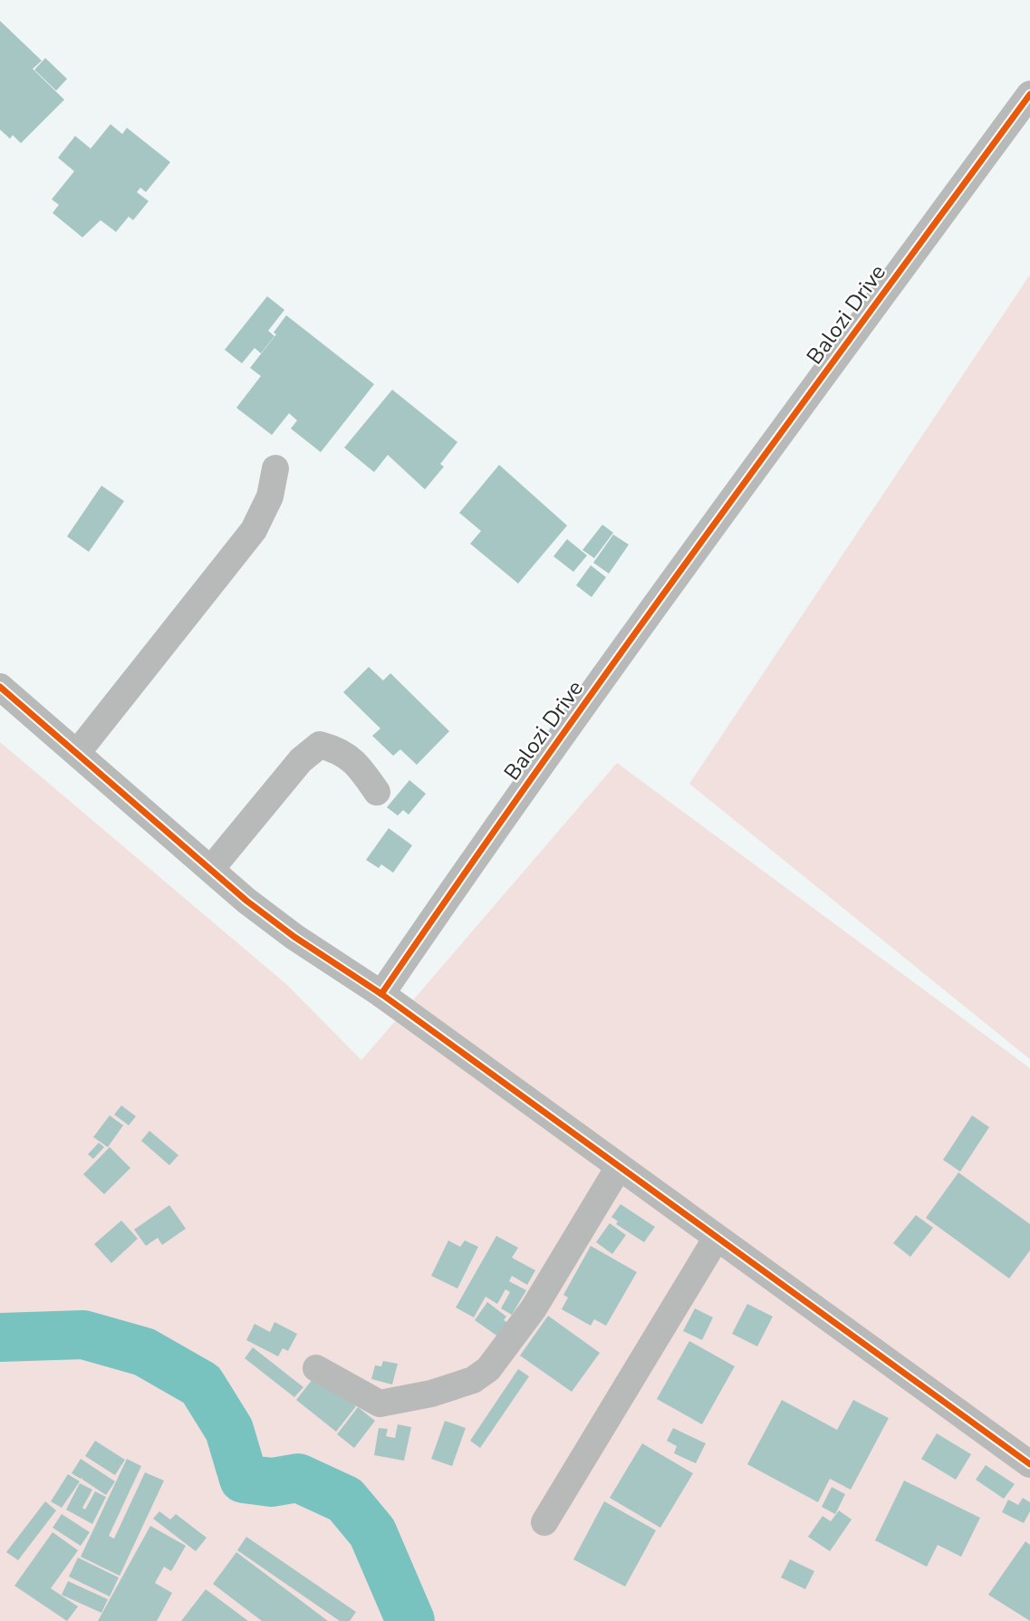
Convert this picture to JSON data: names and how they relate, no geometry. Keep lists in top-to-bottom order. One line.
{"streets":{"street":["Balozi Drive"]}}
